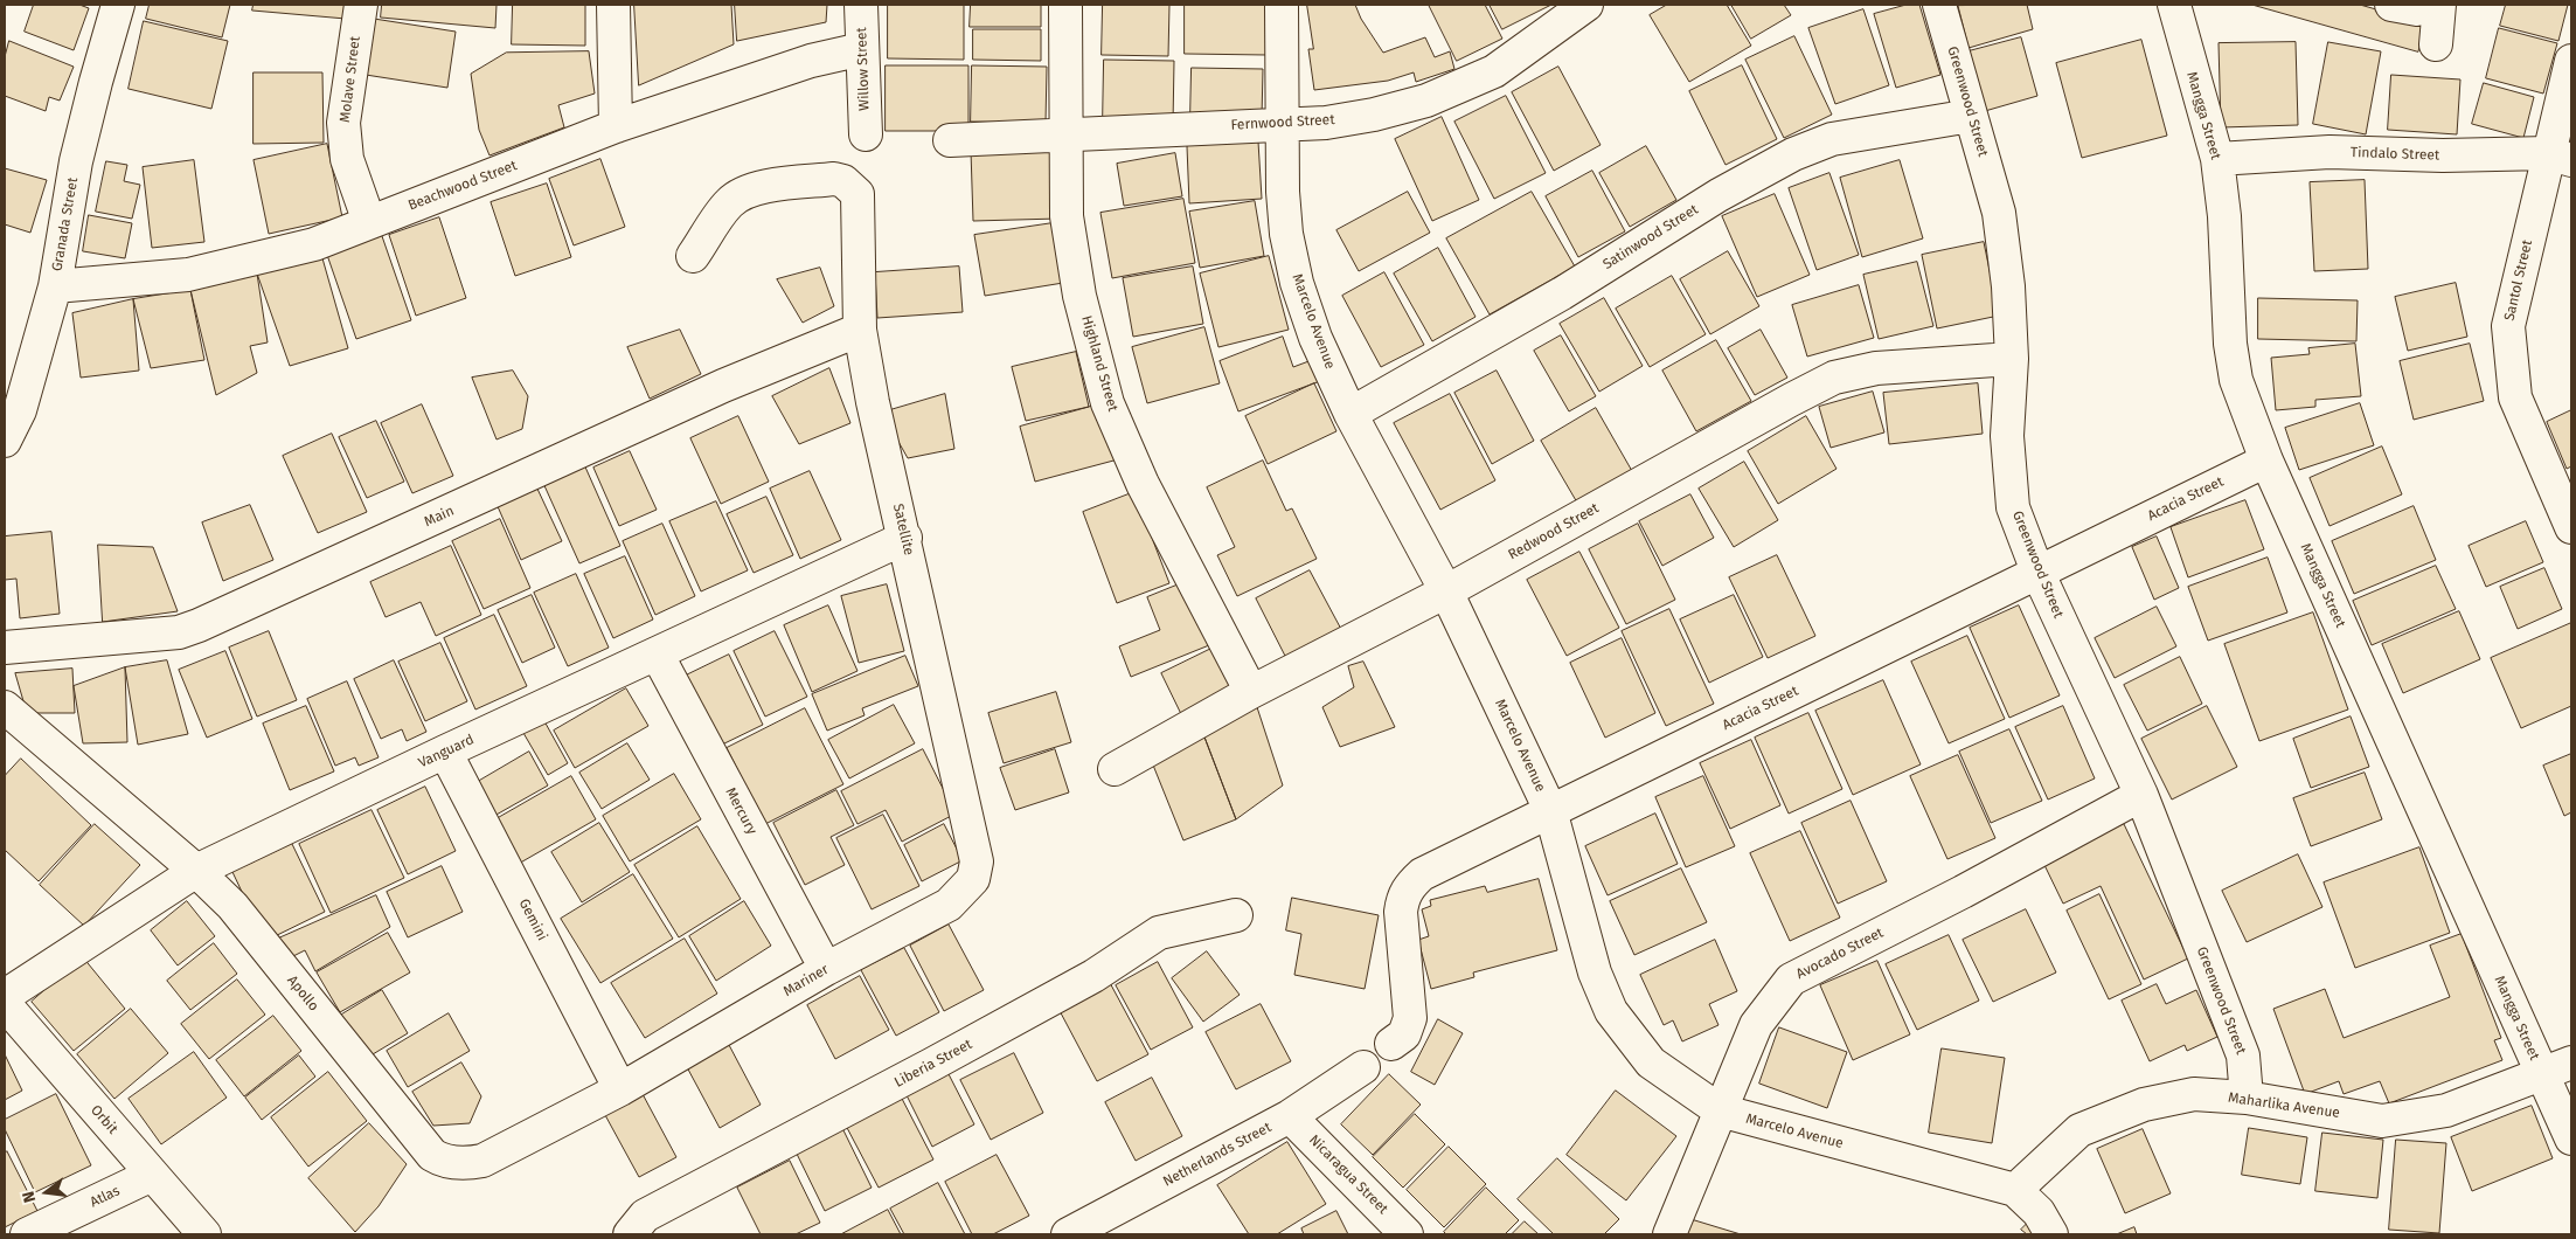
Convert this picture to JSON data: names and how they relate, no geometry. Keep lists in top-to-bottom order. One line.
{"streets":{"street":["Willow Street","Molave Street","Greenwood Street","Mangga Street","Fernwood Street","Tindalo Street","Beachwood Street","Granada Street","Satinwood Street","Santol Street","Marcelo Avenue","Highland Street","Acacia Street","Main","Satellite","Redwood Street","Vanguard","Mercury","Gemini","Avocado Street","Mariner","Apollo","Liberia Street","Maharlika Avenue","Orbit","Netherlands Street","Nicaragua Street","Atlas"]},"crossings":[["Willow Street","Beachwood Street"],["Molave Street","Beachwood Street"],["Greenwood Street","Satinwood Street"],["Greenwood Street","Acacia Street"],["Greenwood Street","Redwood Street"],["Greenwood Street","Avocado Street"],["Greenwood Street","Maharlika Avenue"],["Mangga Street","Tindalo Street"],["Mangga Street","Acacia Street"],["Mangga Street","Maharlika Avenue"],["Fernwood Street","Marcelo Avenue"],["Fernwood Street","Highland Street"],["Tindalo Street","Santol Street"],["Beachwood Street","Granada Street"],["Satinwood Street","Marcelo Avenue"],["Marcelo Avenue","Acacia Street"],["Marcelo Avenue","Redwood Street"],["Marcelo Avenue","Avocado Street"],["Marcelo Avenue","Maharlika Avenue"],["Highland Street","Redwood Street"],["Main","Satellite"],["Satellite","Vanguard"],["Satellite","Mariner"],["Vanguard","Mercury"],["Vanguard","Gemini"],["Vanguard","Apollo"],["Mercury","Mariner"],["Gemini","Mariner"],["Gemini","Apollo"],["Mariner","Apollo"],["Orbit","Atlas"],["Netherlands Street","Nicaragua Street"]],"north":"left"}
